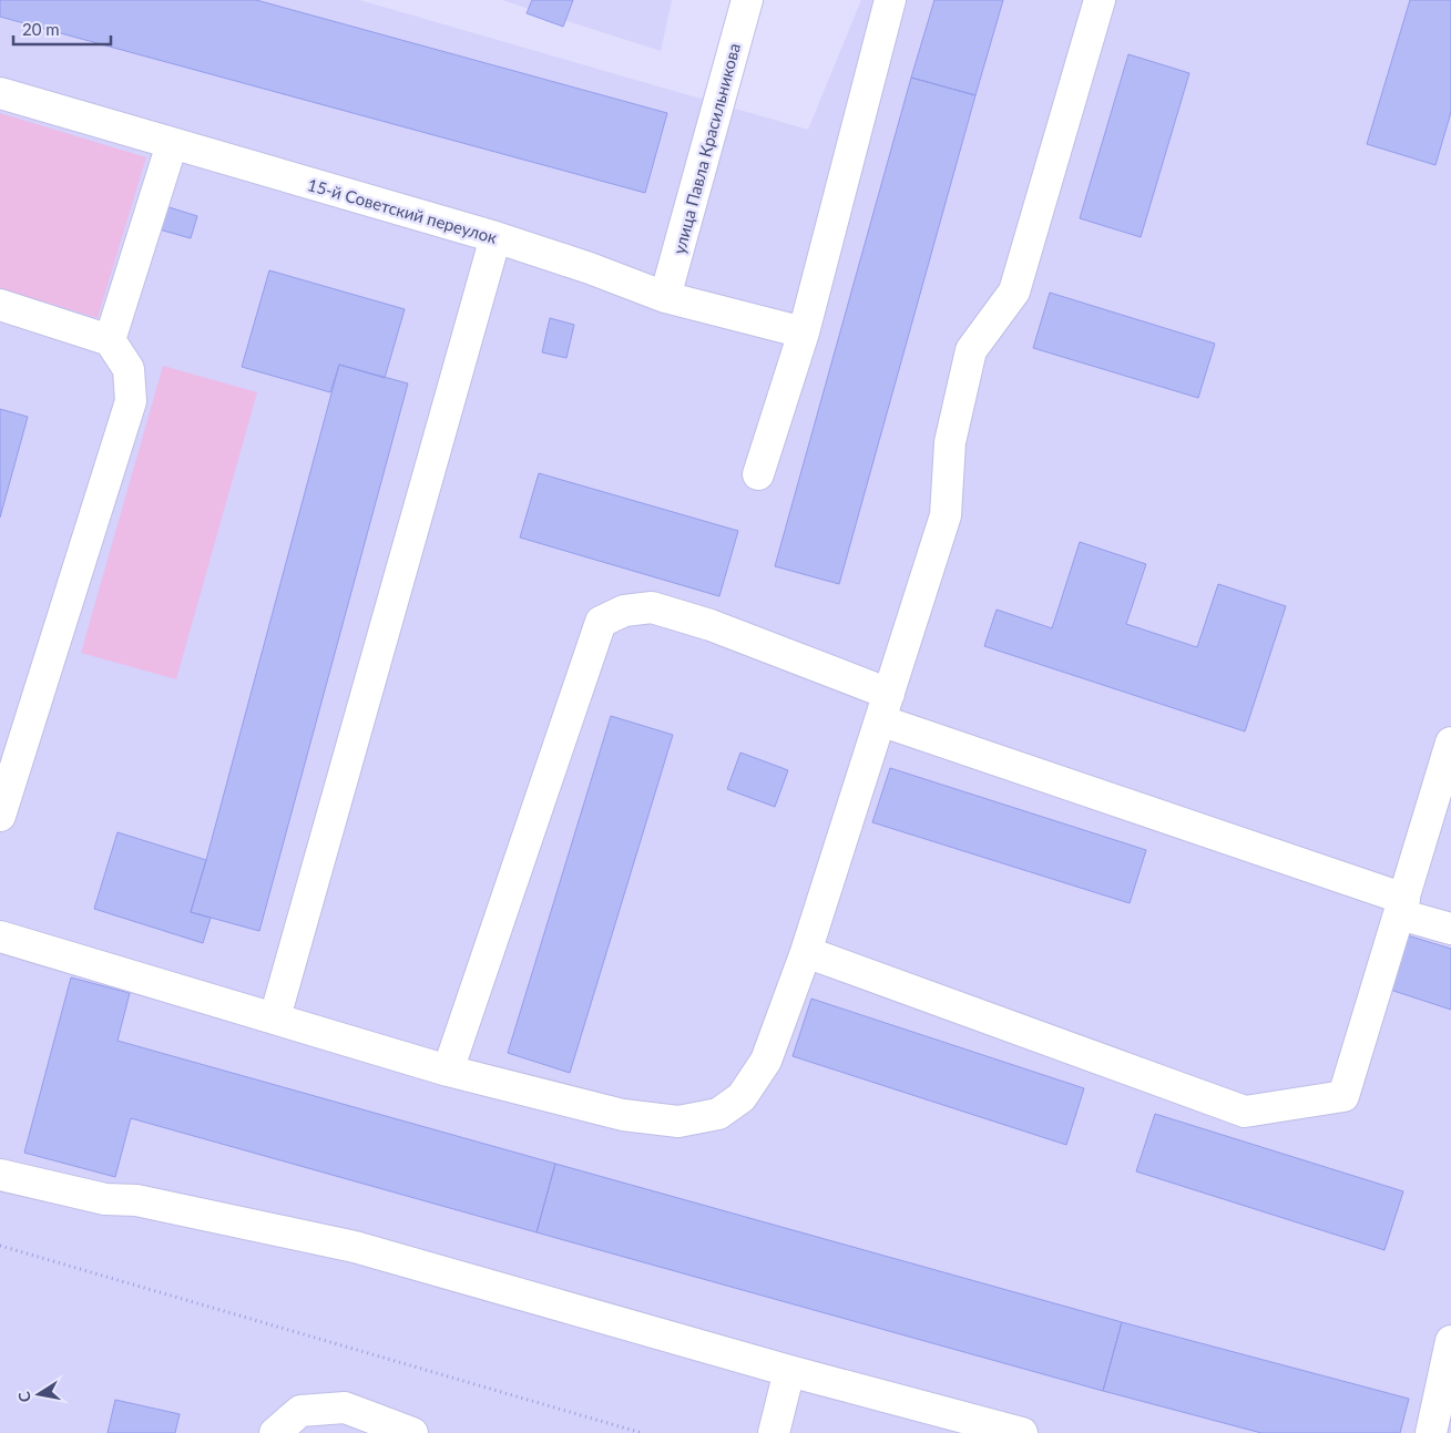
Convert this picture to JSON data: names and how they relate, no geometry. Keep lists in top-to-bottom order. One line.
{"streets":{"street":["улица Павла Красильникова","15-й Советский переулок"]},"crossings":[["улица Павла Красильникова","15-й Советский переулок"]],"scale_bar":"20 m","north":"left"}
